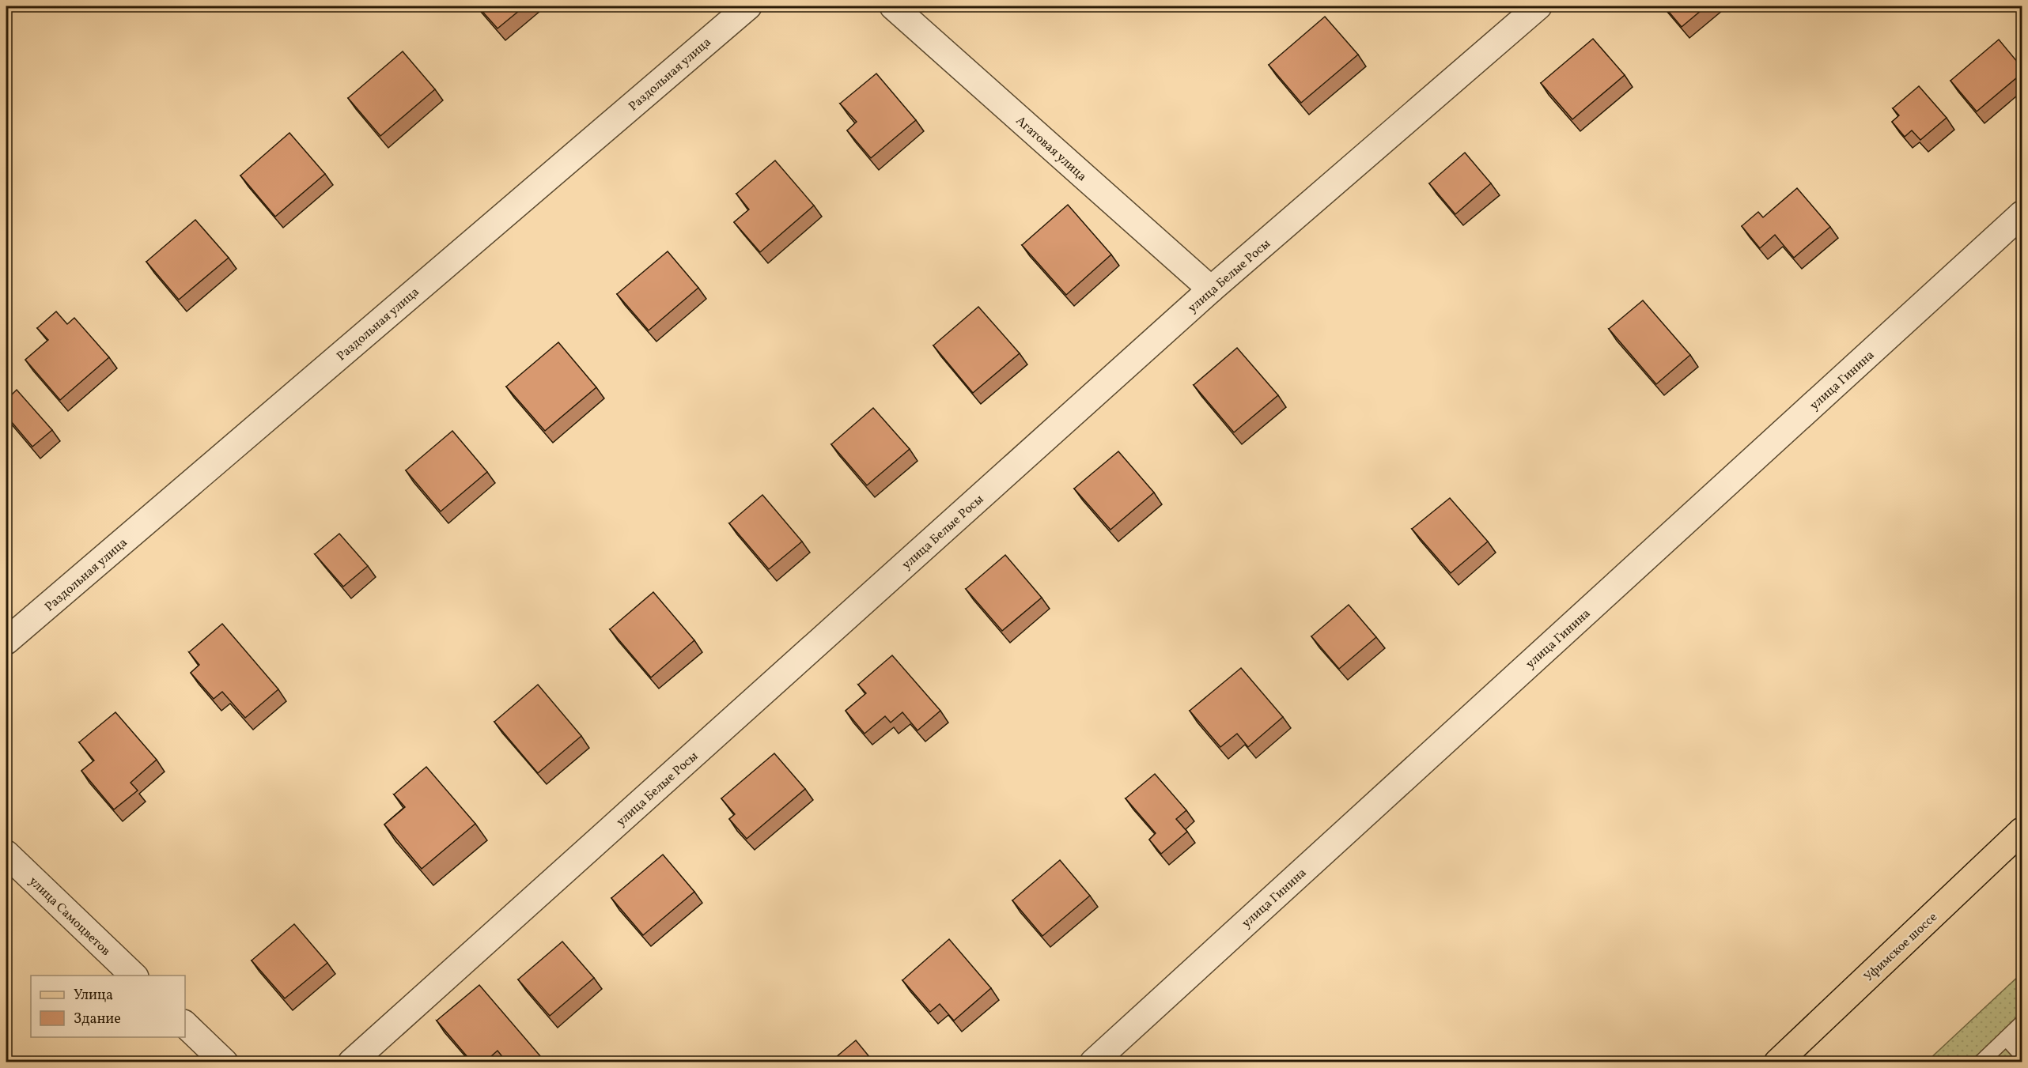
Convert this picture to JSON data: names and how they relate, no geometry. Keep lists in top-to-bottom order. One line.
{"streets":{"main road":["Уфимское шоссе"],"street":["Раздольная улица","Агатовая улица","улица Белые Росы","улица Гинина","улица Самоцветов"]},"crossings":[["Агатовая улица","улица Белые Росы"]],"legend":["Улица","Здание"]}
